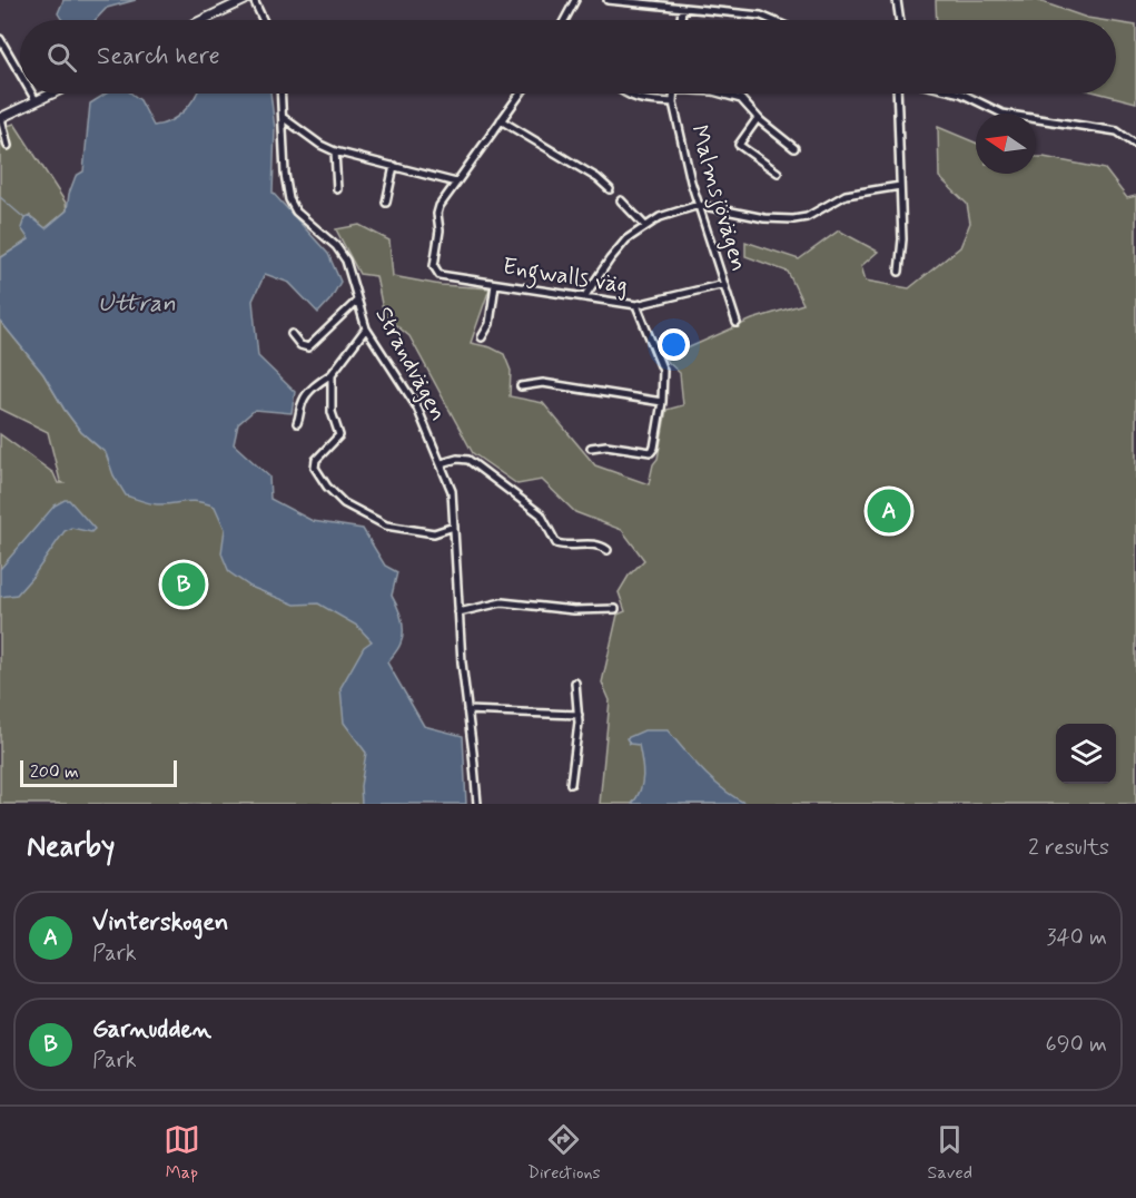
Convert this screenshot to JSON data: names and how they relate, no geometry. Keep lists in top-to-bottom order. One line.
{"streets":{"street":["Malmsjövägen","Engwalls väg","Strandvägen"]},"crossings":[["Malmsjövägen","Engwalls väg"]],"water":["Uttran"],"scale_bar":"200 m","north":"left","page":{"search":"Search here","pins":["A","B"],"scale":"200 m","heading":["Nearby","2 results"],"list":[{"mark":"A","name":"Vinterskogen","note":"Park","value":"340 m"},{"mark":"B","name":"Garnudden","note":"Park","value":"690 m"}],"nav":["Map","Directions","Saved"]}}
